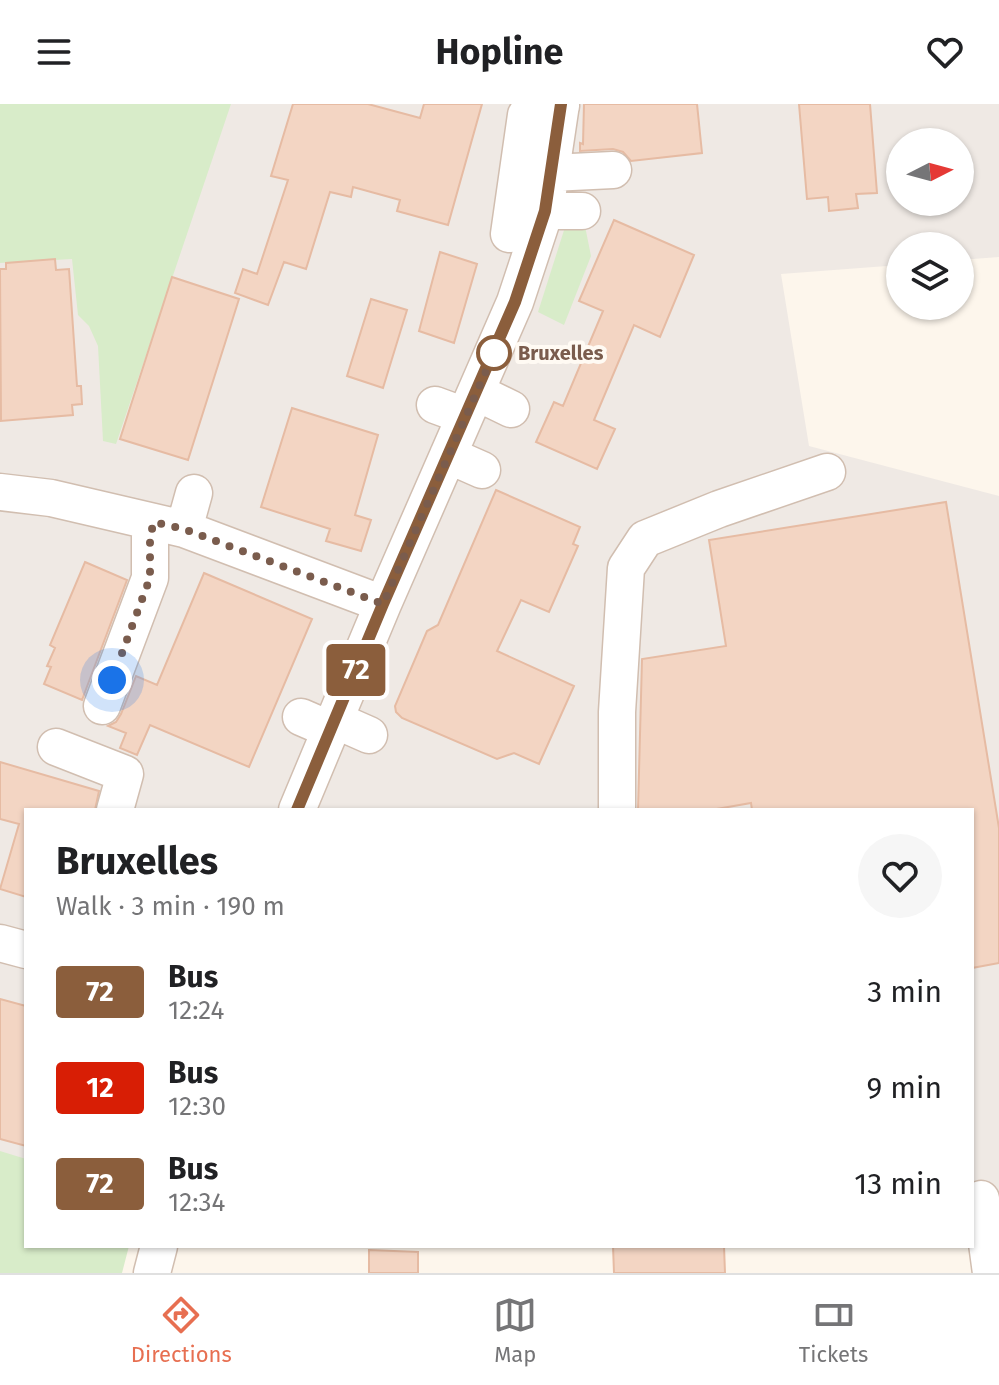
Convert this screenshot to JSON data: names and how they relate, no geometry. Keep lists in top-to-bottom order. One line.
{"places":["Bruxelles"],"lines":["bus line 72"],"north":"right","page":{"header":"Hopline","on_map":"72","heading":["Bruxelles","Walk · 3 min · 190 m"],"list":[{"mark":"72","name":"Bus","note":"12:24","value":"3 min"},{"mark":"12","name":"Bus","note":"12:30","value":"9 min"},{"mark":"72","name":"Bus","note":"12:34","value":"13 min"}],"tabs":["Directions","Map","Tickets"]}}
